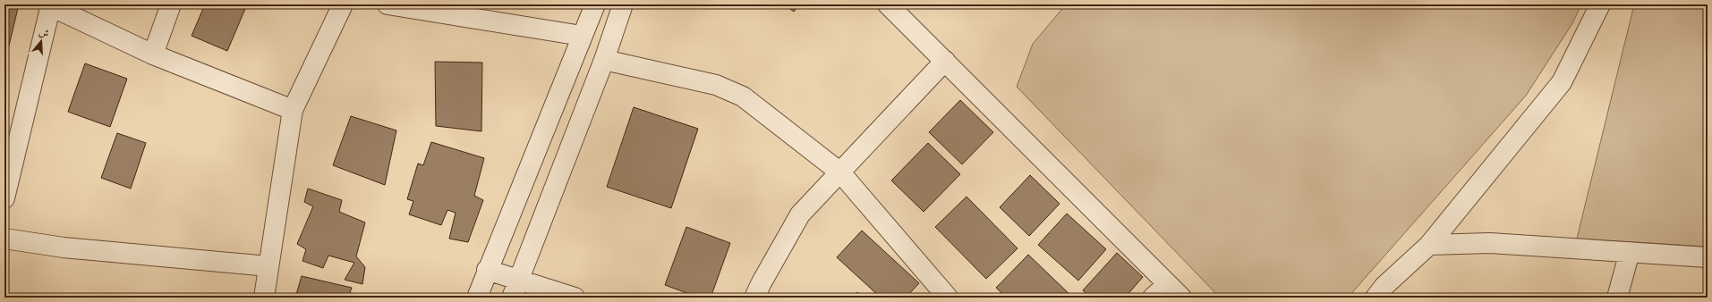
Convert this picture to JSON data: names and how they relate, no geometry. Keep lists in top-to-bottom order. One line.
{"north":"top"}
